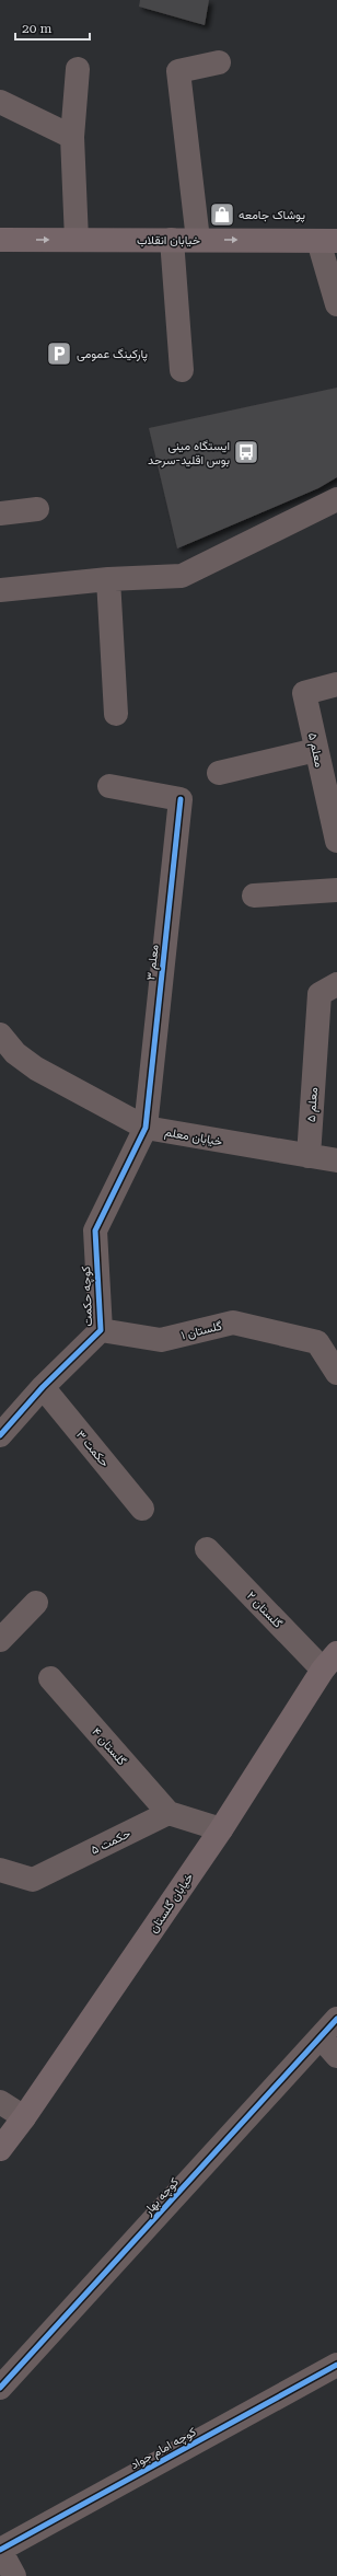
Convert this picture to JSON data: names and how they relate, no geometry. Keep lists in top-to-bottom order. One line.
{"streets":{"main road":["خیابان انقلاب","خیابان گلستان"],"street":["معلم ۵","معلم ۳","خیابان معلم","کوچه حکمت","گلستان ۱","حکمت ۳","گلستان ۲","گلستان ۴","حکمت ۵","کوچه بهار","کوچه امام جواد"]},"crossings":[["معلم ۵","خیابان معلم"],["معلم ۳","خیابان معلم"],["معلم ۳","کوچه حکمت"],["خیابان معلم","کوچه حکمت"],["کوچه حکمت","گلستان ۱"],["کوچه حکمت","حکمت ۳"],["گلستان ۲","خیابان گلستان"],["گلستان ۴","حکمت ۵"]],"one_way":["خیابان انقلاب"],"places":{"shop":["پوشاک جامعه"],"parking":["پارکینگ عمومی"],"bus stop":["ایستگاه مینی بوس اقلید-سرحد"]},"scale_bar":"20 m"}
